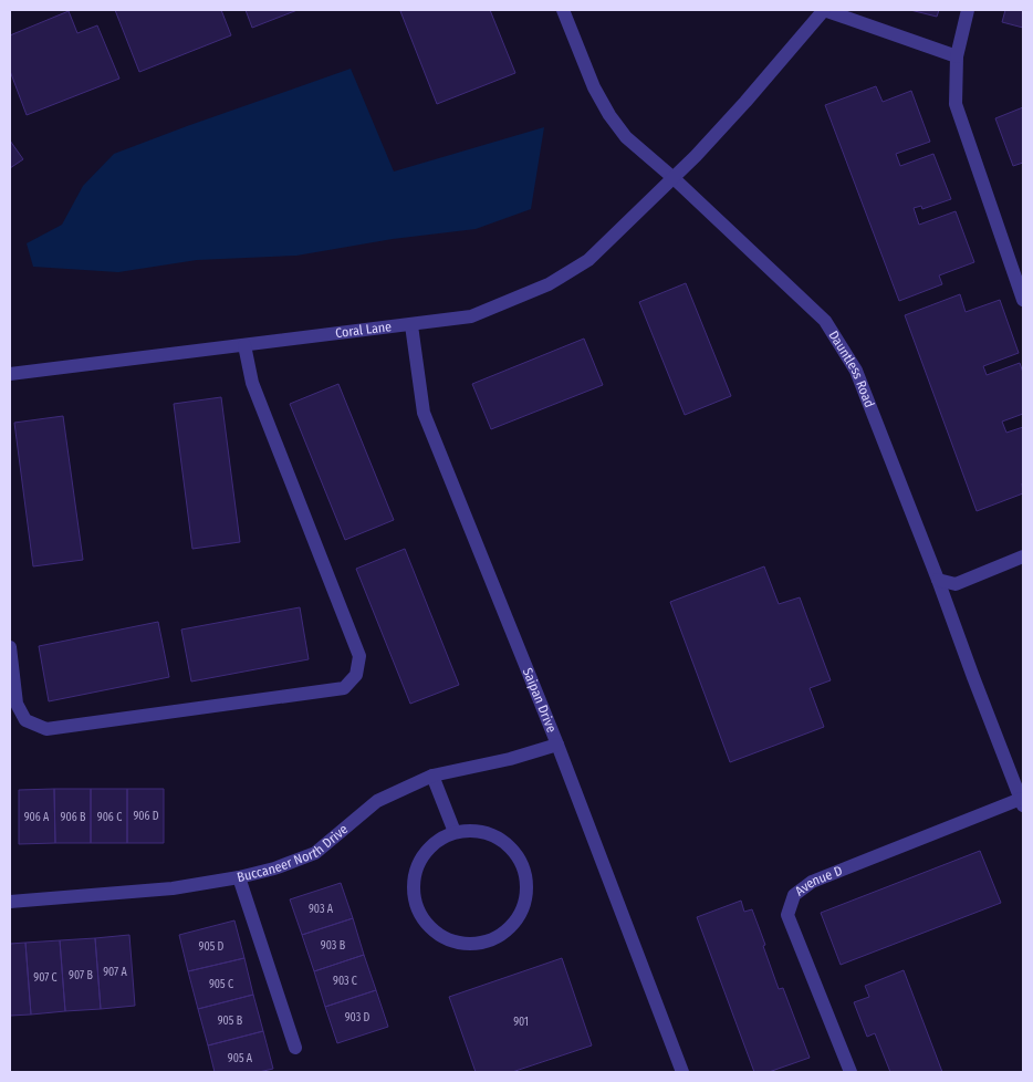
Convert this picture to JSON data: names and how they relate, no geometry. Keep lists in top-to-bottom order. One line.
{"streets":{"street":["Coral Lane","Dauntless Road","Saipan Drive","Buccaneer North Drive","Avenue D"]},"crossings":[["Coral Lane","Dauntless Road"],["Coral Lane","Saipan Drive"],["Dauntless Road","Avenue D"],["Saipan Drive","Buccaneer North Drive"]],"house_numbers":["906 D","906 A","906 B","906 C","903 A","903 B","905 D","907 A","907 B","907 C","903 C","905 C","903 D","905 B","901","905 A"]}
